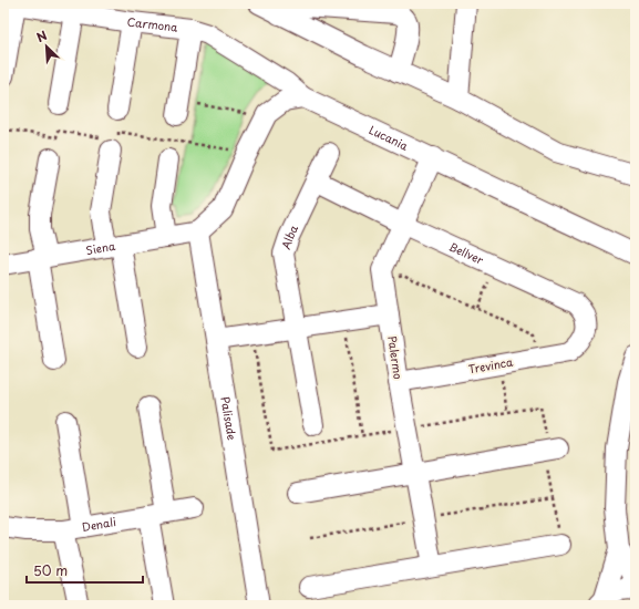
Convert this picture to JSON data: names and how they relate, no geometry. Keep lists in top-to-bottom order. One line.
{"streets":{"street":["Carmona","Lucania","Alba","Siena","Bellver","Palermo","Trevinca","Palisade","Denali"]},"crossings":[["Carmona","Lucania"],["Lucania","Palermo"],["Alba","Bellver"],["Siena","Palisade"],["Bellver","Palermo"],["Bellver","Trevinca"],["Palermo","Trevinca"]],"scale_bar":"50 m","north":"top left"}
